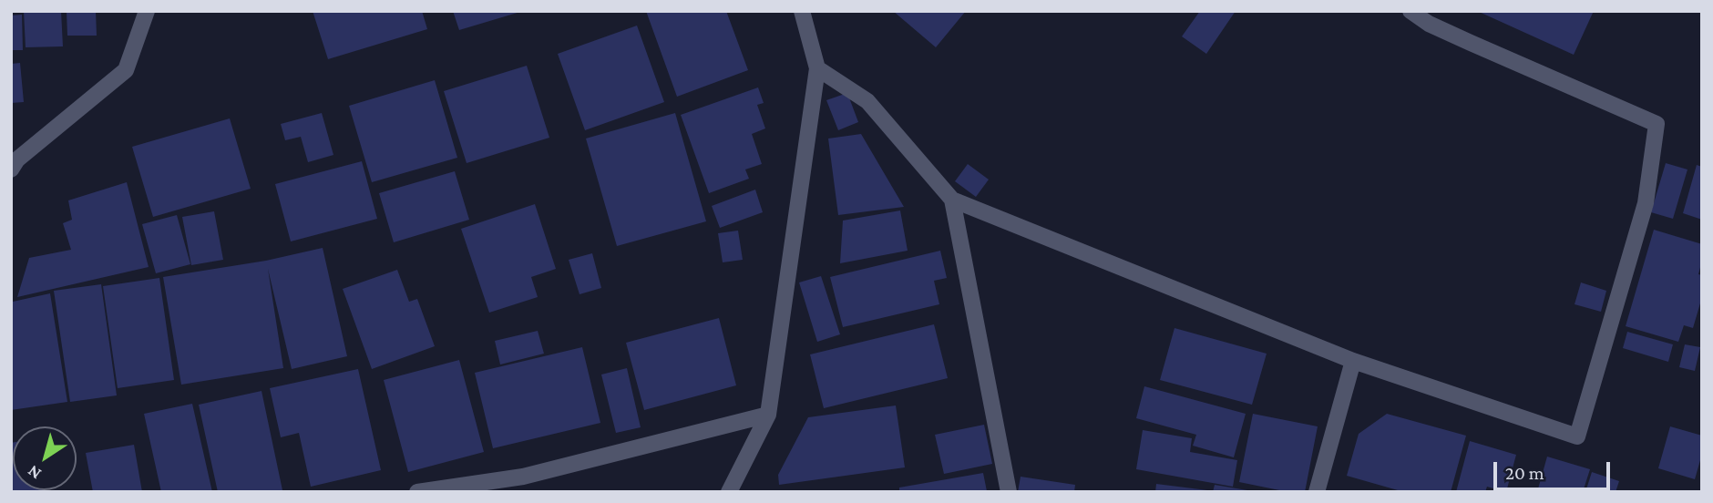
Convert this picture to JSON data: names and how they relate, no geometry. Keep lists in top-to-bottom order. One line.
{"scale_bar":"20 m","north":"bottom left"}
